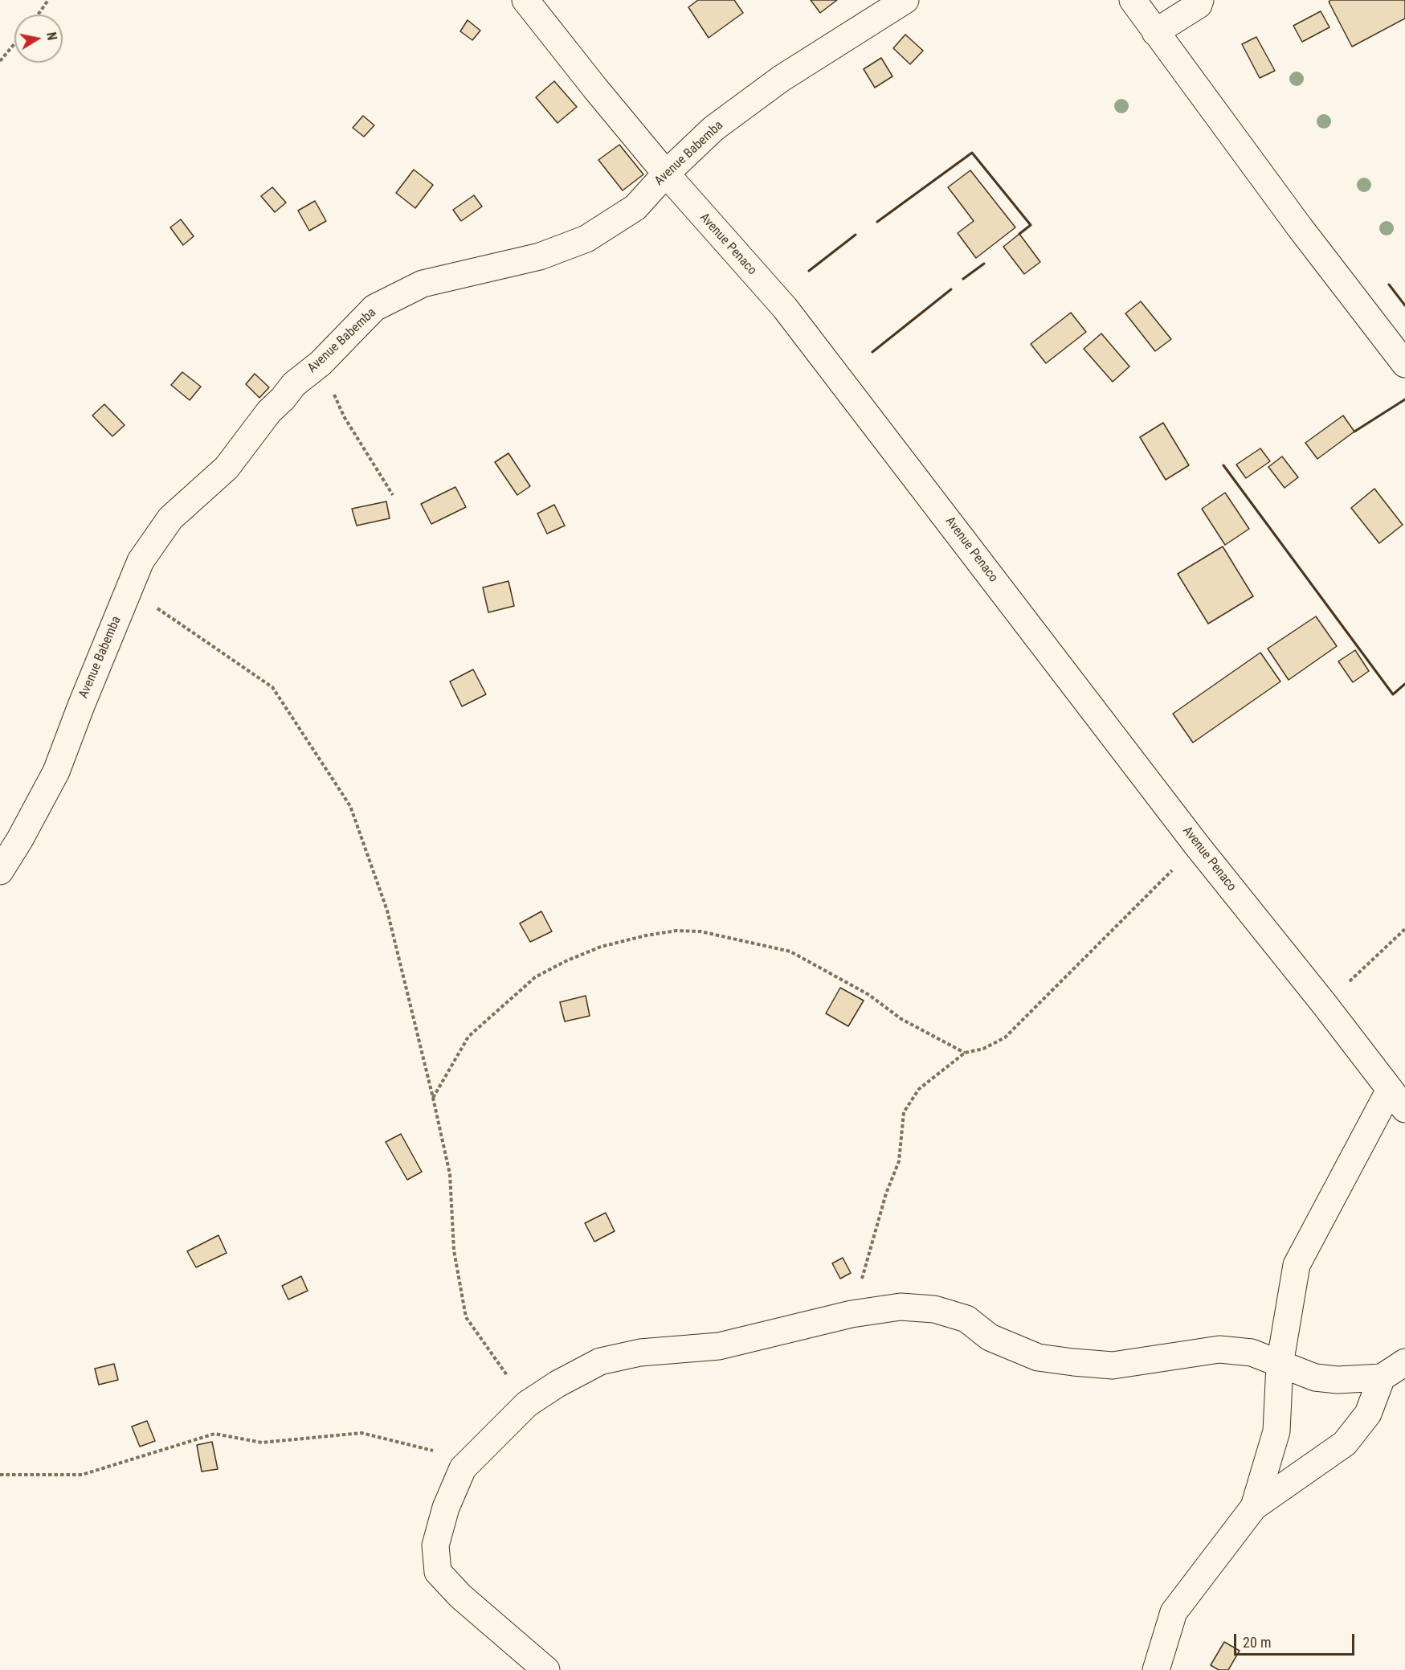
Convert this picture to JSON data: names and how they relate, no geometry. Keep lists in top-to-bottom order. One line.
{"streets":{"street":["Avenue Babemba","Avenue Penaco"]},"crossings":[["Avenue Babemba","Avenue Penaco"]],"scale_bar":"20 m","north":"right"}
